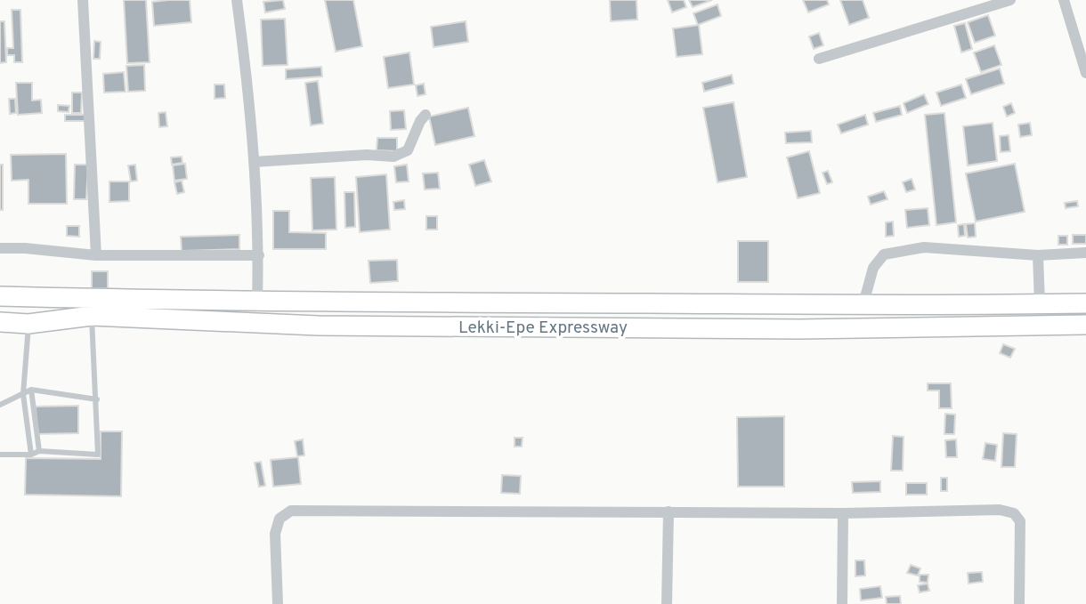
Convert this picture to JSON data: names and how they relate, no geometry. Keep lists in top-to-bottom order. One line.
{"streets":{"highway":["Lekki-Epe Expressway"]}}
